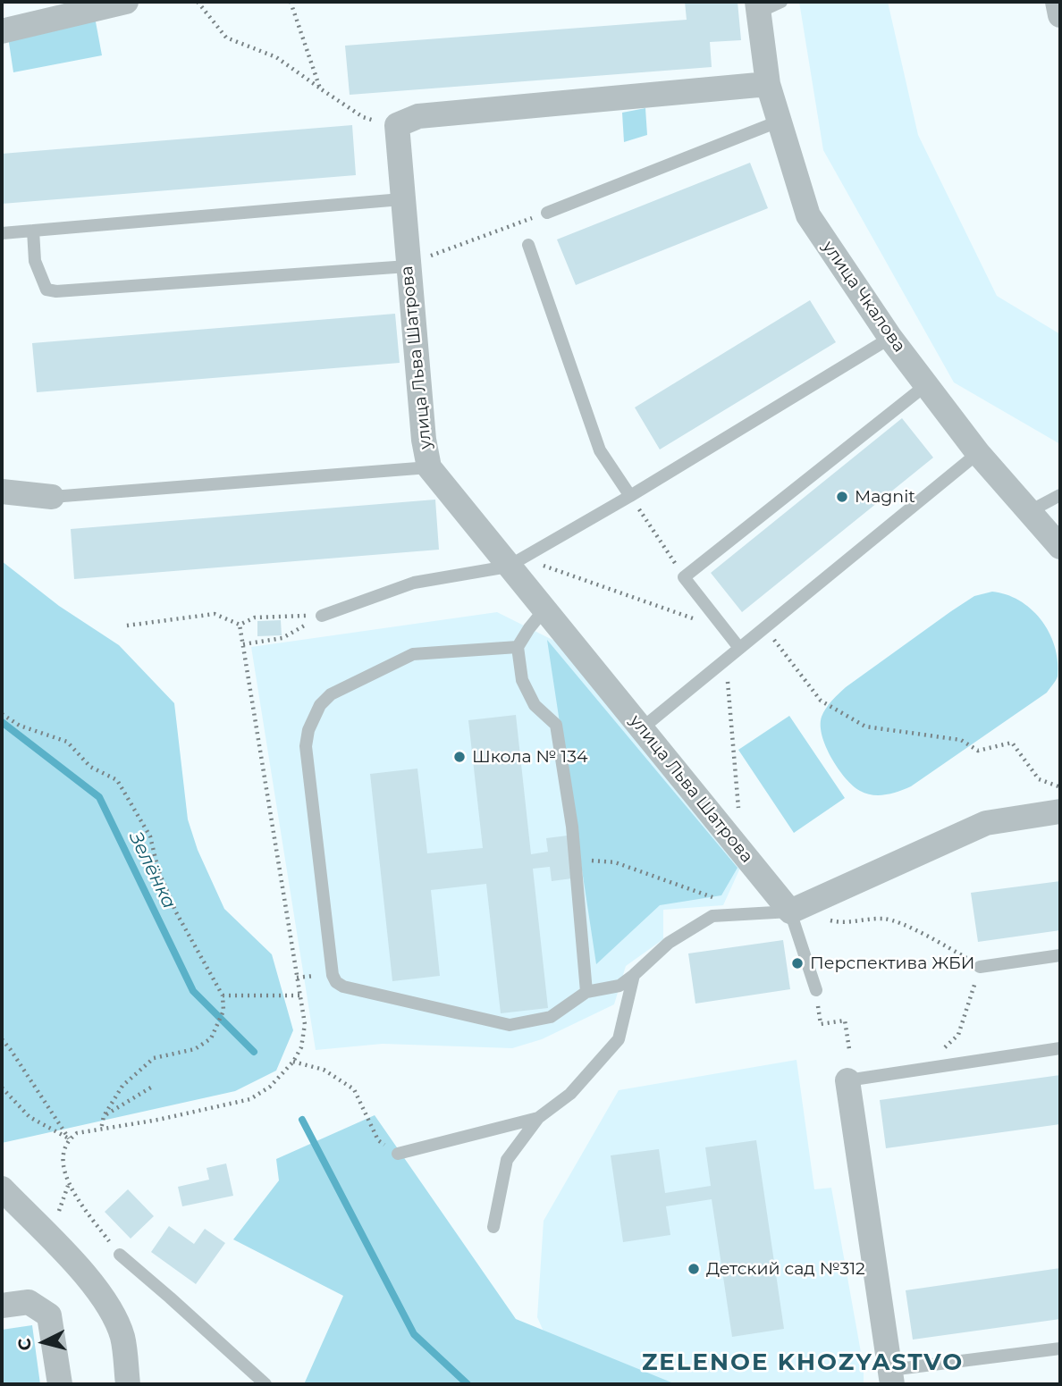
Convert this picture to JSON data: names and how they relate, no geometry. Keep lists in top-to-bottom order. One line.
{"streets":{"street":["улица Чкалова","улица Льва Шатрова"]},"districts":["ZELENOE KHOZYASTVO"],"water":["Зелёнка"],"places":["Magnit","Школа № 134","Перспектива ЖБИ","Детский сад №312"],"north":"left"}
